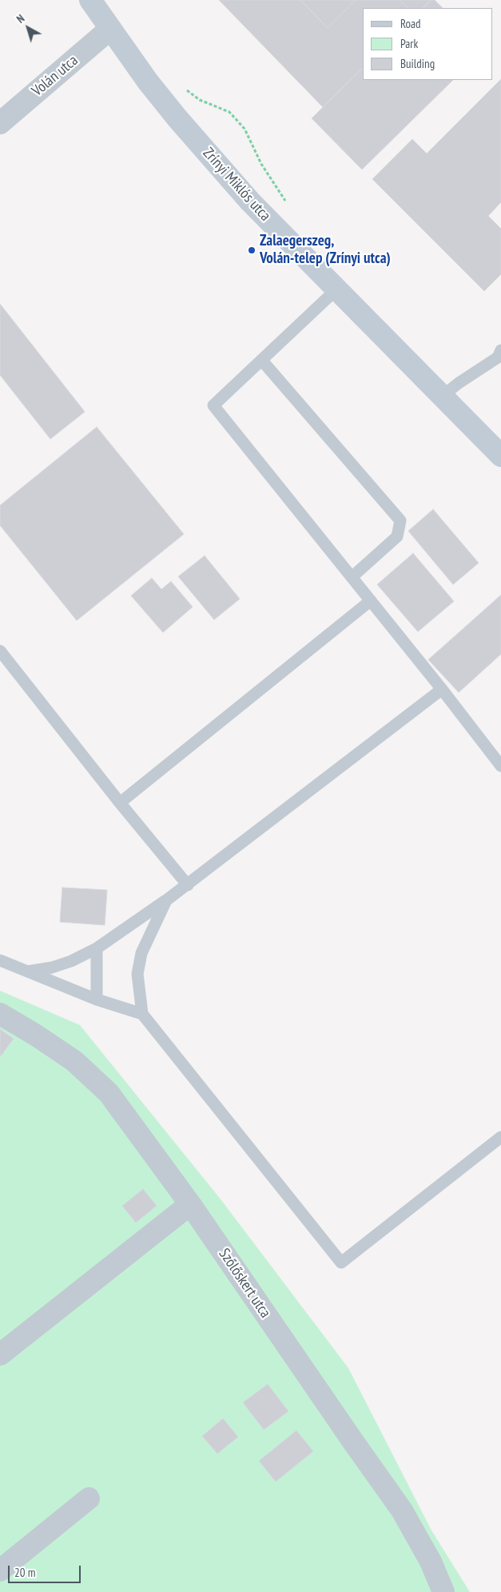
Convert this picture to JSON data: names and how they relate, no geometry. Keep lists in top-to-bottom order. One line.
{"streets":{"main road":["Zrínyi Miklós utca"],"street":["Volán utca","Szőlőskert utca"]},"crossings":[["Volán utca","Zrínyi Miklós utca"]],"places":["Zalaegerszeg, Volán-telep (Zrínyi utca)"],"legend":["Road","Park","Building"],"scale_bar":"20 m","north":"top left"}
